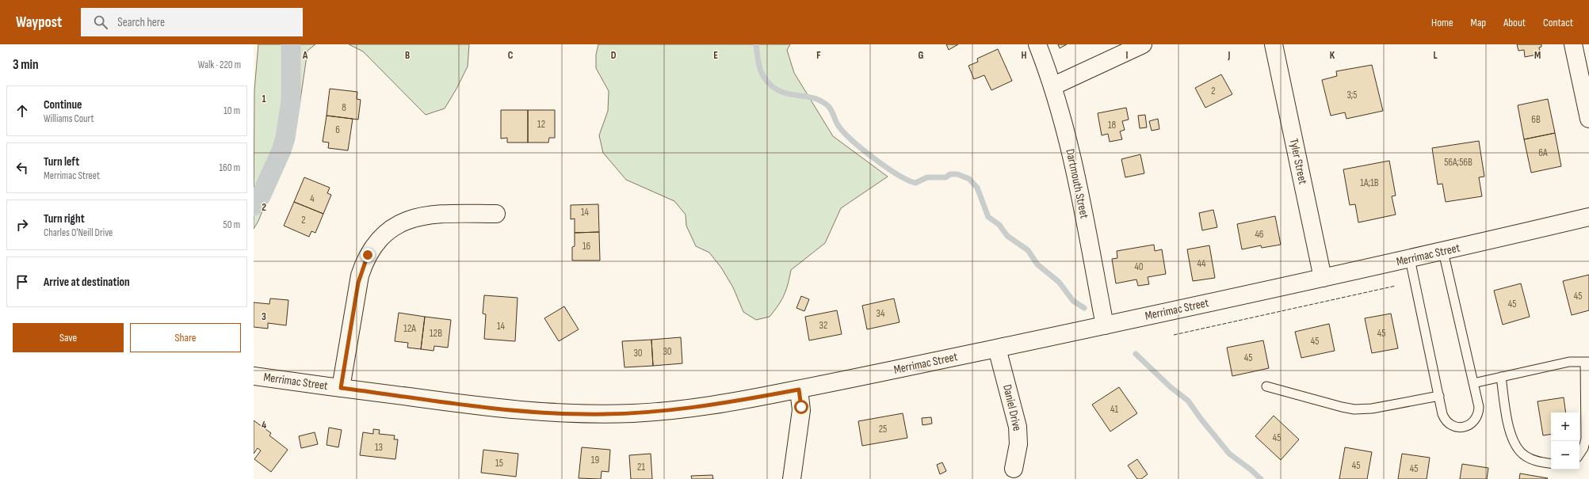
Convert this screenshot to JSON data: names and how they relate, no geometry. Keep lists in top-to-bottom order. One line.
{"streets":{"main road":["Tyler Street","Dartmouth Street","Merrimac Street","Daniel Drive"]},"crossings":[["Tyler Street","Merrimac Street"],["Dartmouth Street","Merrimac Street"],["Merrimac Street","Daniel Drive"]],"house_numbers":["2","3;5","8","6B","12","18","6","6A","56A;56B","1A;1B","4","14","2","46","16","44","40","45","45","34","32","14","12A","12B","45","45","30","30","45","41","25","45","13","19","15","45","21","45"],"page":{"header":"Waypost","search":"Search here","nav":["Home","Map","About","Contact"],"heading":["3 min","Walk · 220 m"],"list":[["Continue","Williams Court","10 m"],["Turn left","Merrimac Street","160 m"],["Turn right","Charles O'Neill Drive","50 m"],"Arrive at destination"],"buttons":["Save","Share"],"map_buttons":["+","−"]},"grid":{"columns":["A","B","C","D","E","F","G","H","I","J","K","L","M"],"rows":["1","2","3","4"]}}
